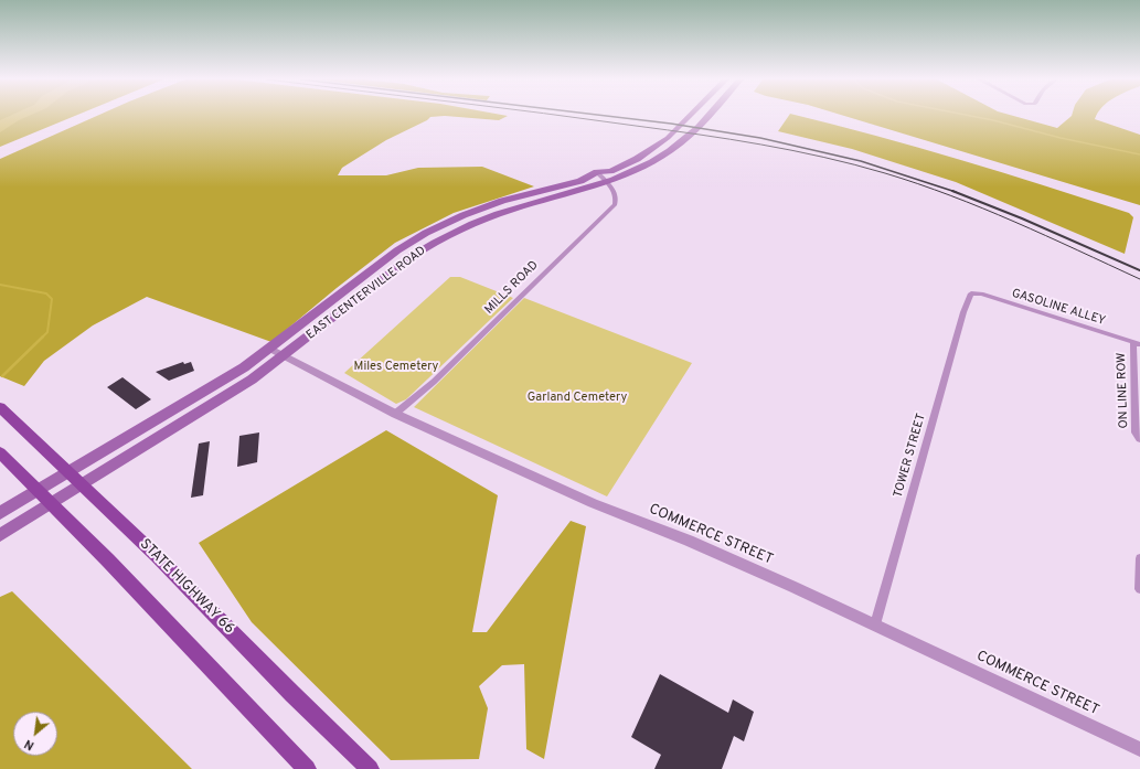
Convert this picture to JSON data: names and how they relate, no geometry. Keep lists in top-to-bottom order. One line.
{"streets":{"main road":["EAST CENTERVILLE ROAD","STATE HIGHWAY 66"],"street":["MILLS ROAD","GASOLINE ALLEY","ON LINE ROW","TOWER STREET","COMMERCE STREET"]},"crossings":[["MILLS ROAD","EAST CENTERVILLE ROAD"],["MILLS ROAD","COMMERCE STREET"],["EAST CENTERVILLE ROAD","COMMERCE STREET"],["EAST CENTERVILLE ROAD","STATE HIGHWAY 66"],["GASOLINE ALLEY","ON LINE ROW"],["GASOLINE ALLEY","TOWER STREET"],["TOWER STREET","COMMERCE STREET"]],"parks":["Miles Cemetery","Garland Cemetery"],"north":"bottom left"}
